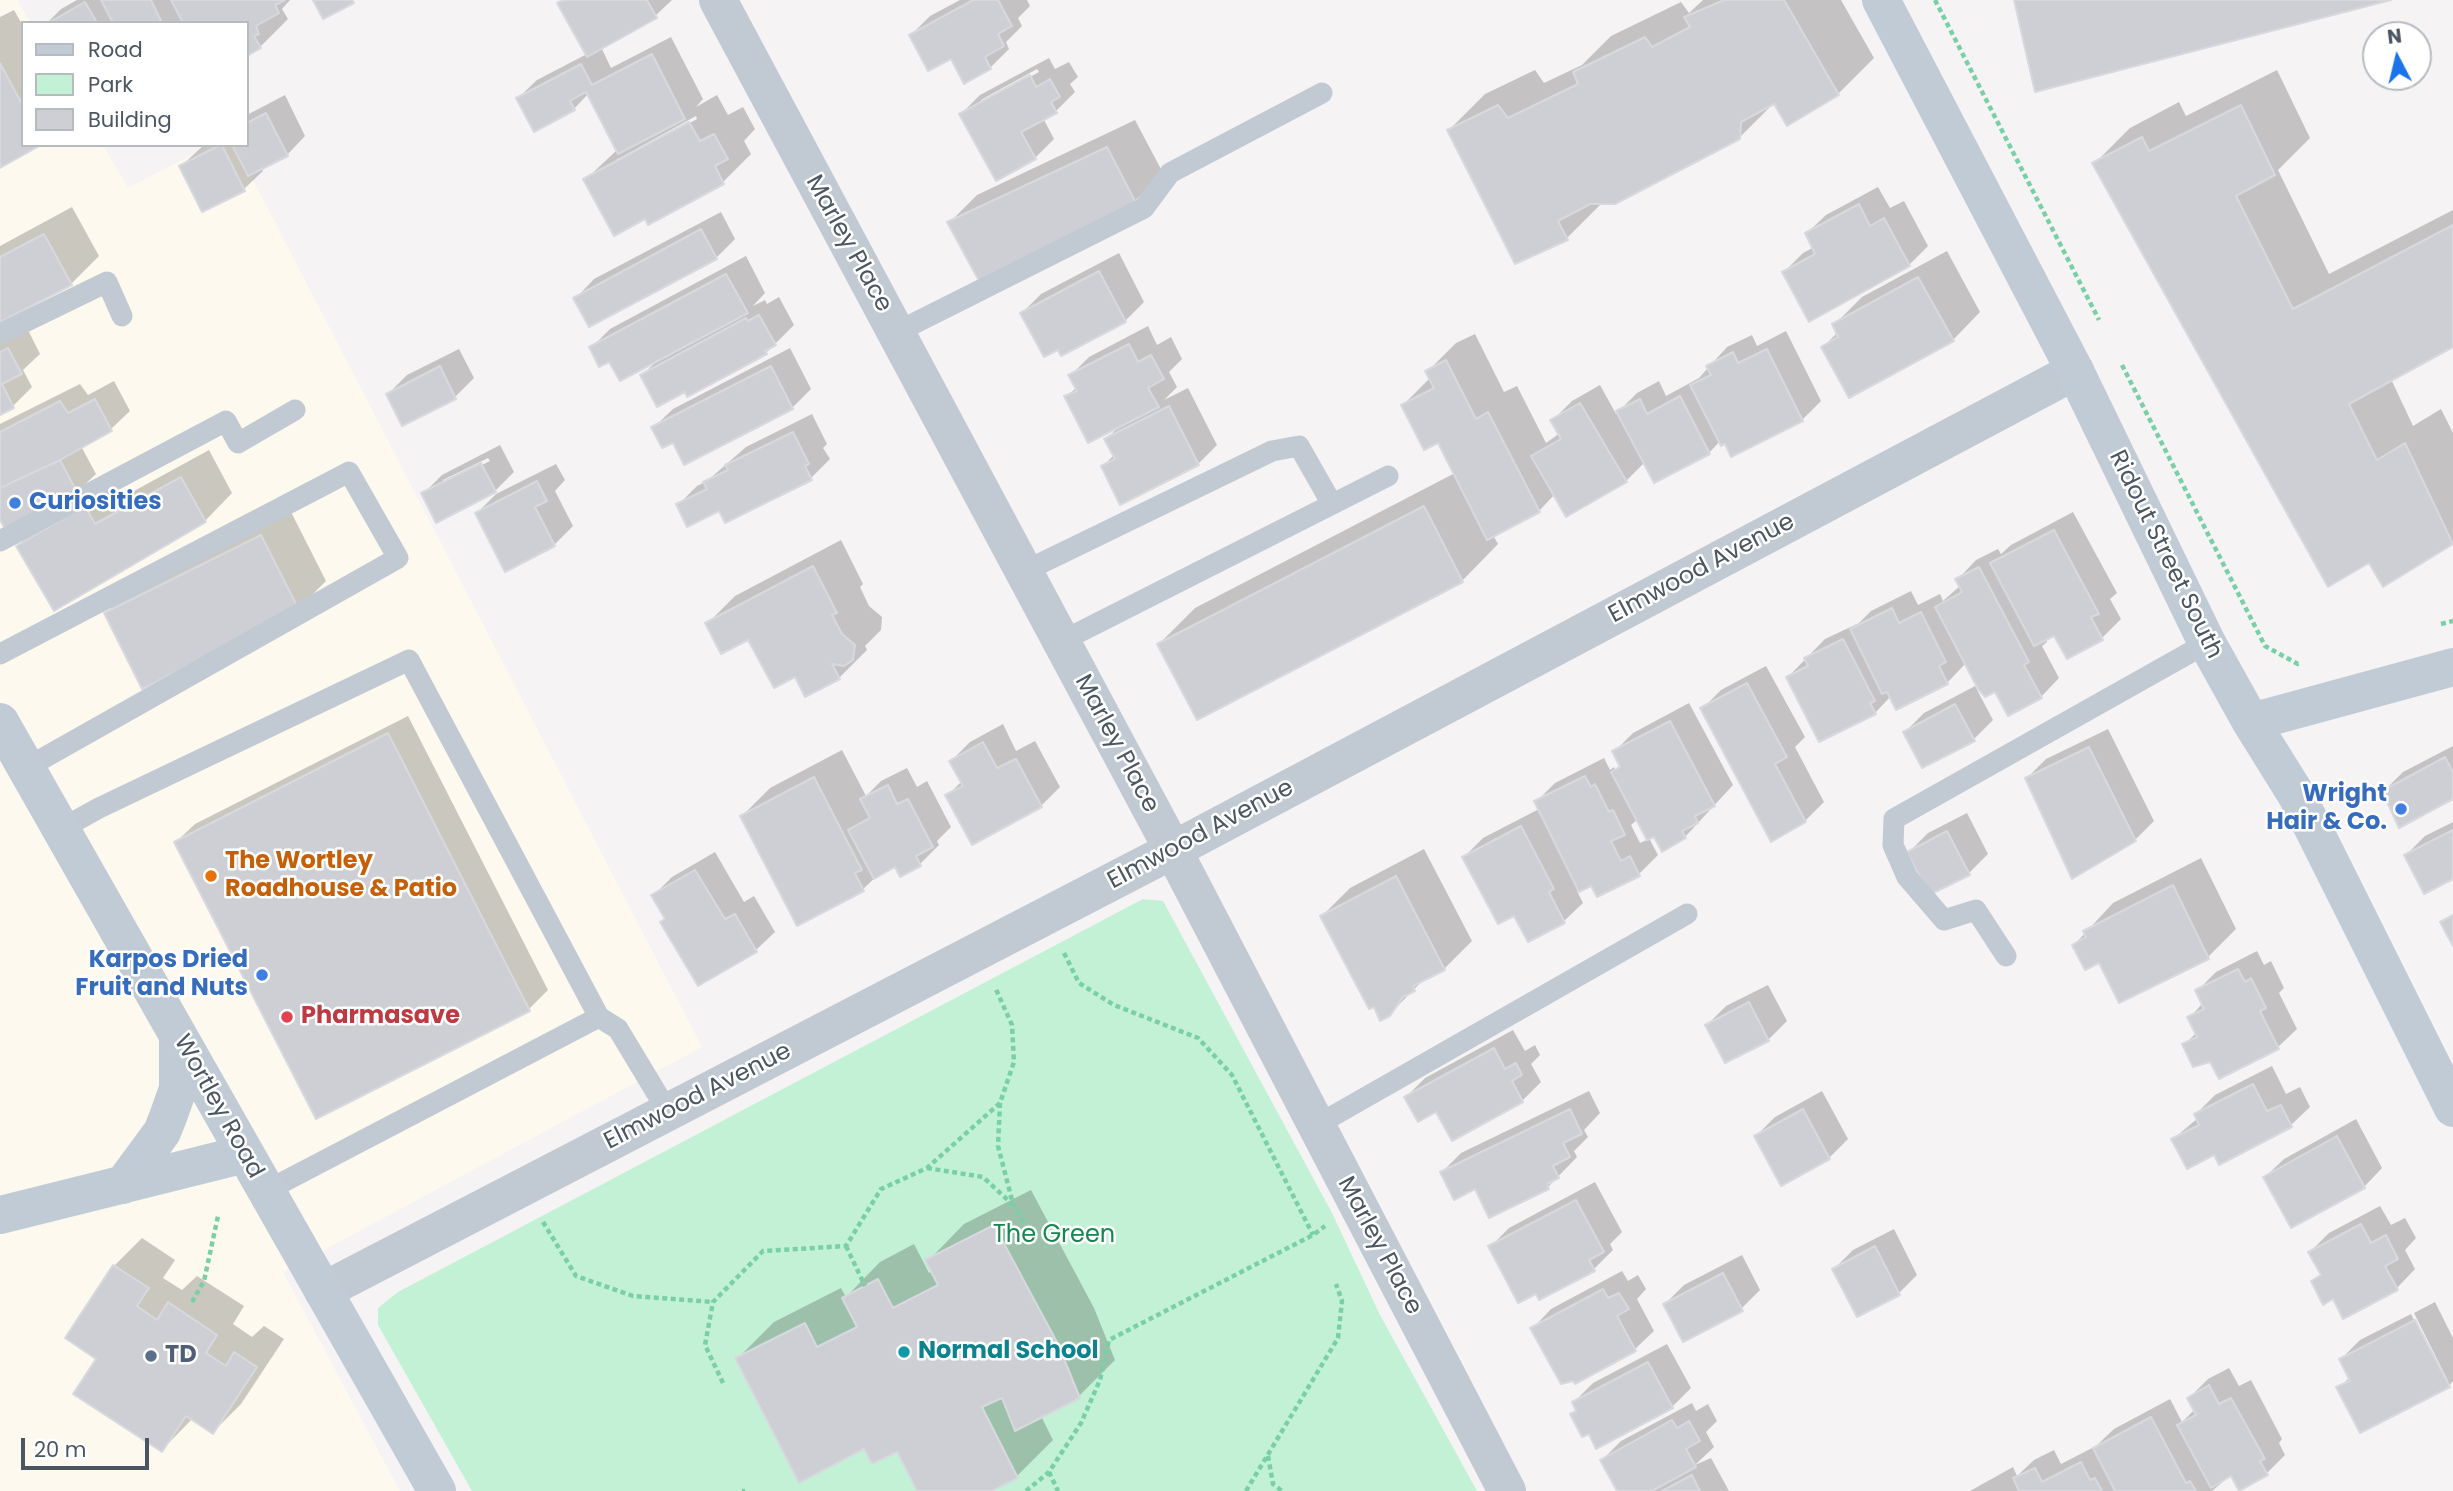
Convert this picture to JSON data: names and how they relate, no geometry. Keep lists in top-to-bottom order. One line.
{"streets":{"street":["Marley Place","Ridout Street South","Elmwood Avenue","Wortley Road"]},"crossings":[["Marley Place","Elmwood Avenue"],["Ridout Street South","Elmwood Avenue"],["Elmwood Avenue","Wortley Road"]],"parks":["The Green"],"places":["Curiosities","Wright Hair & Co.","The Wortley Roadhouse & Patio","Karpos Dried Fruit and Nuts","Pharmasave","Normal School","TD"],"legend":["Road","Park","Building"],"scale_bar":"20 m","north":"top"}
